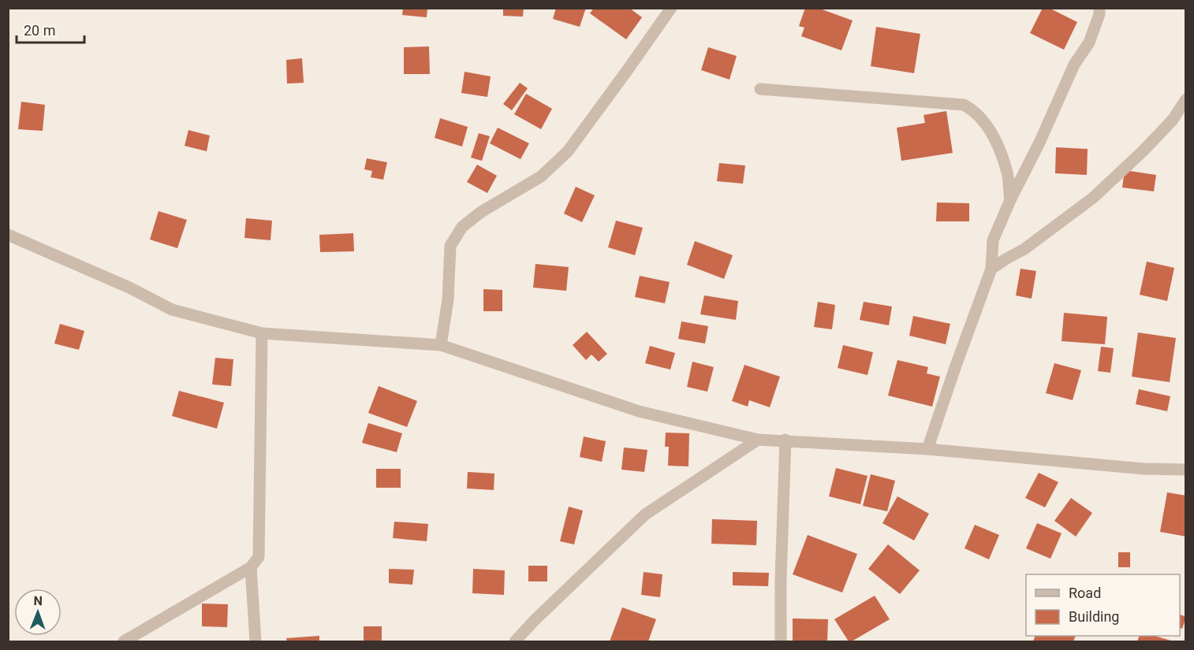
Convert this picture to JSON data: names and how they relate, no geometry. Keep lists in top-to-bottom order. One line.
{"legend":["Road","Building"],"scale_bar":"20 m","north":"top"}
